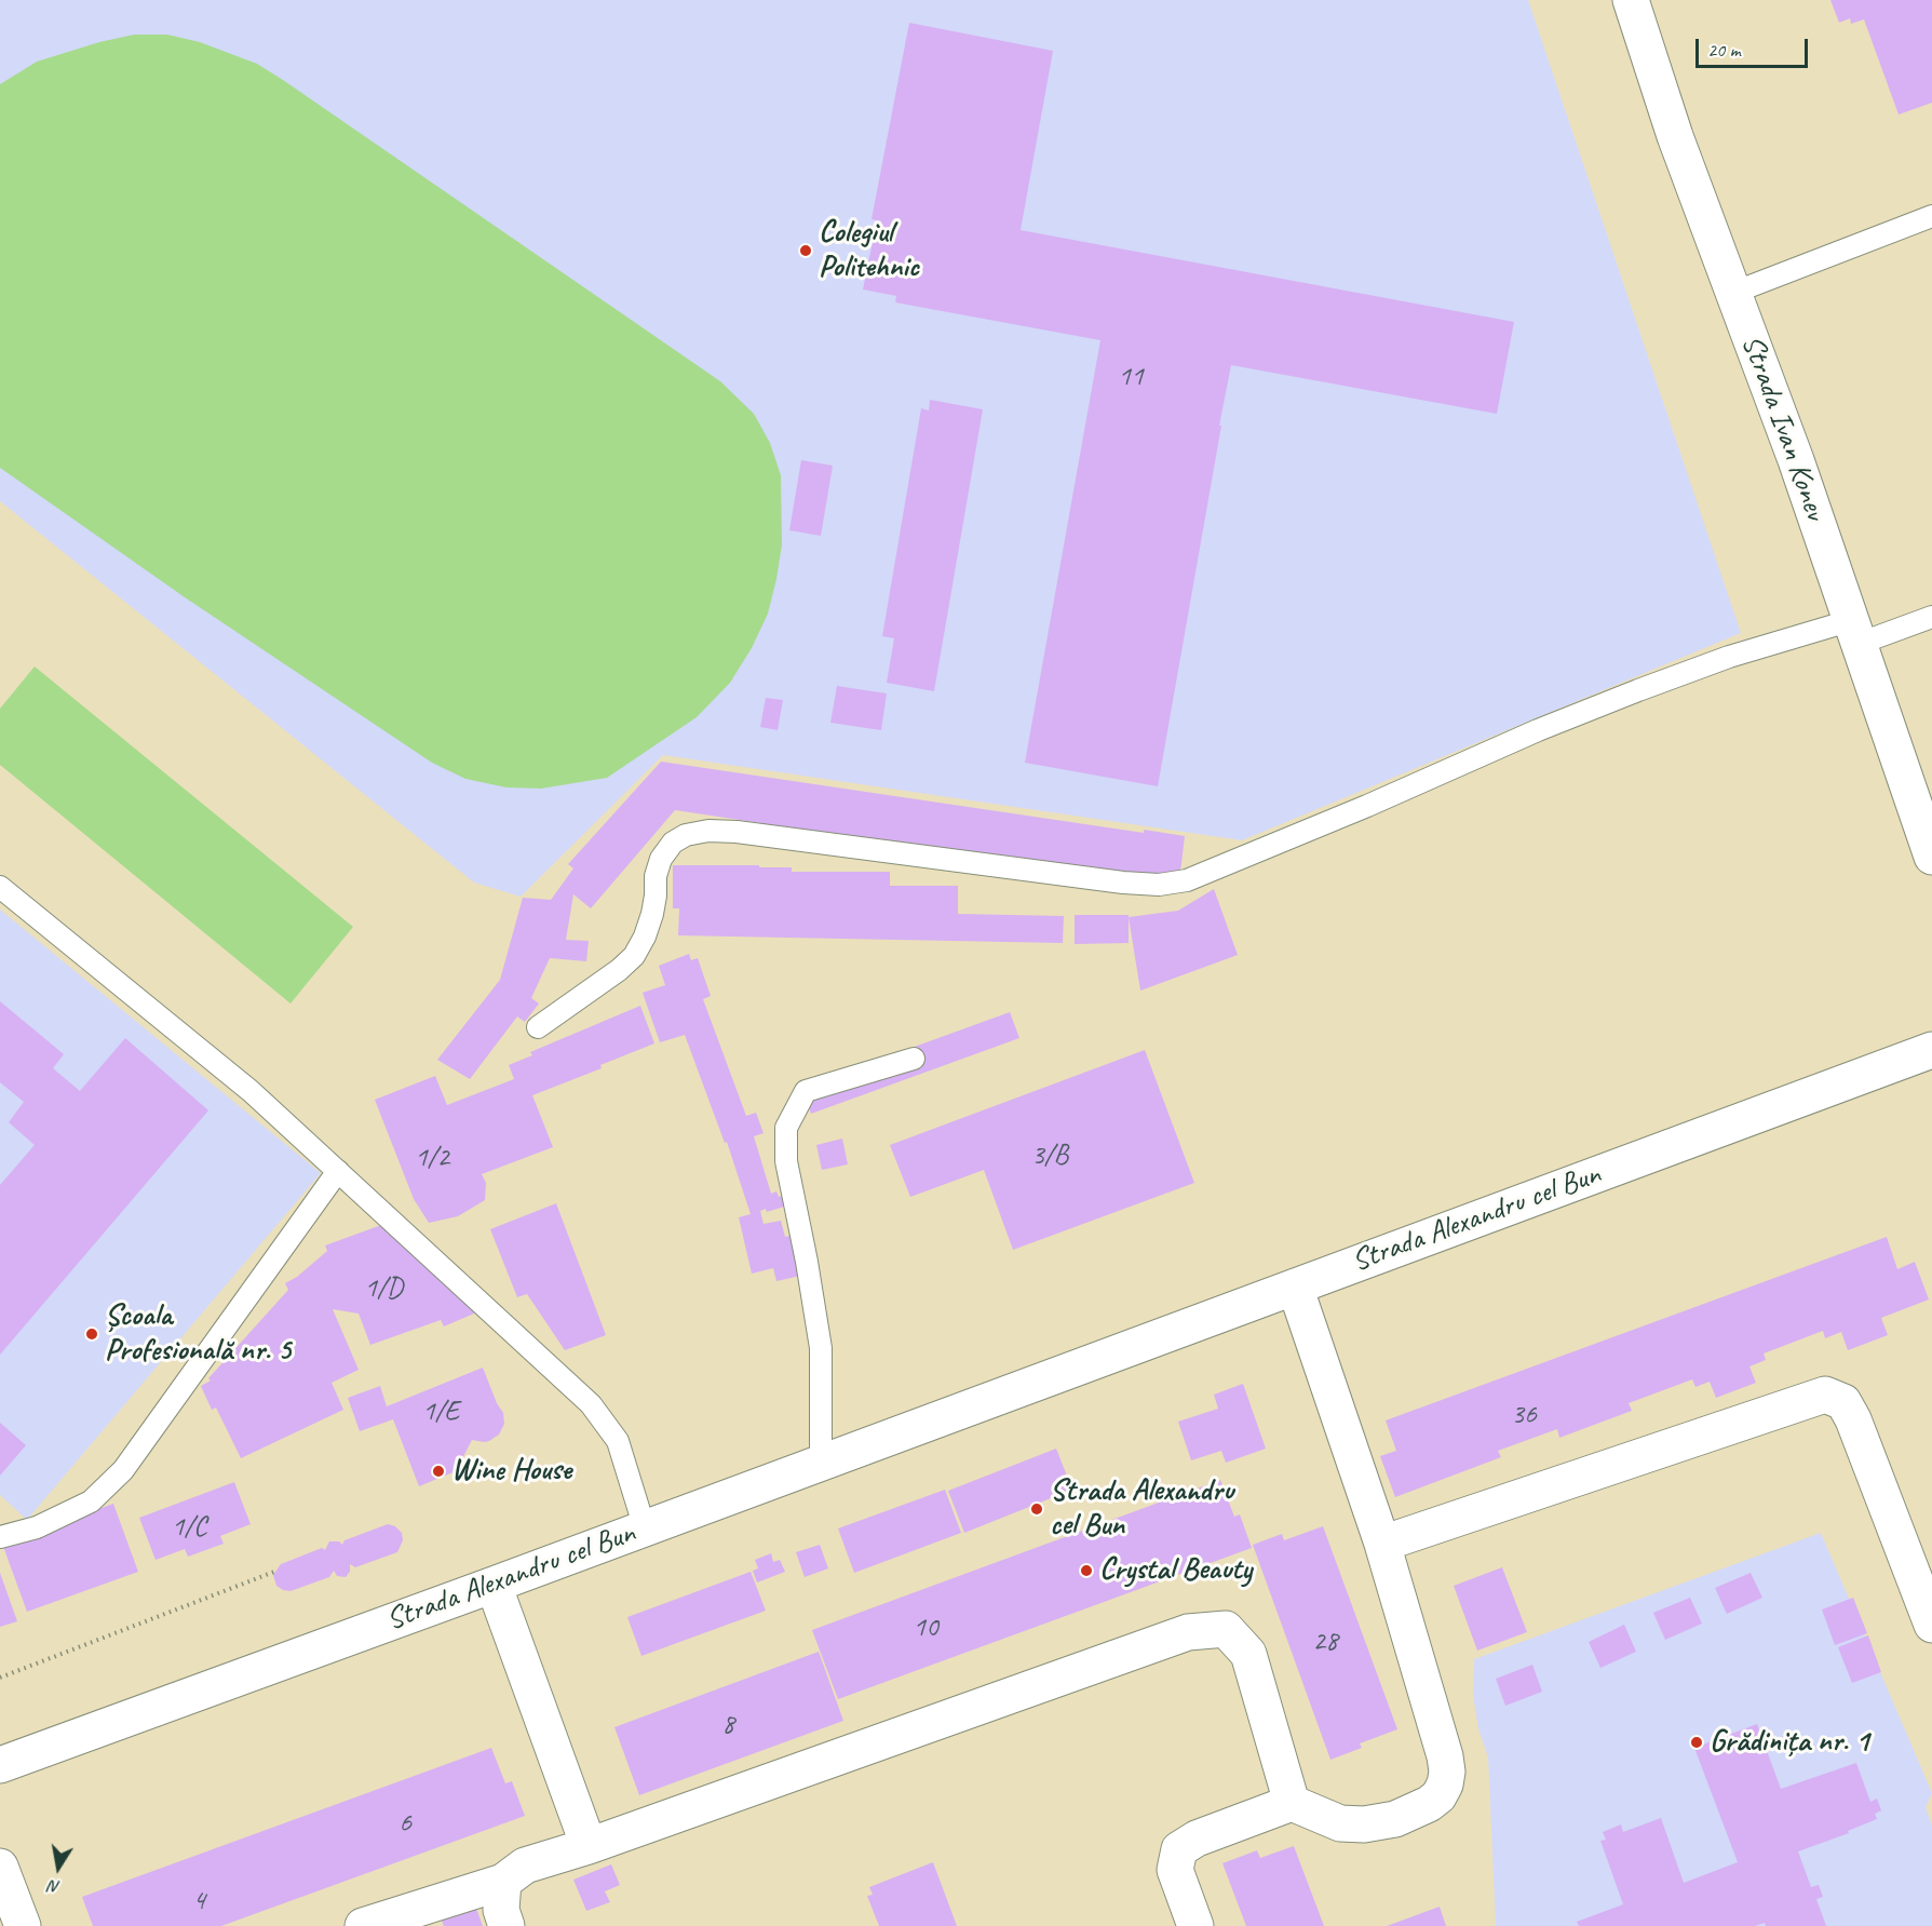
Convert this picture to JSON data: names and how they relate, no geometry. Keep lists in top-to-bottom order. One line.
{"streets":{"street":["Strada Ivan Konev","Strada Alexandru cel Bun"]},"places":["Colegiul Politehnic","Școala Profesională nr. 5","Wine House","Strada Alexandru cel Bun","Crystal Beauty","Grădinița nr. 1"],"house_numbers":["11","3/B","1/2","1/D","1/E","36","1/C","10","28","8","6","4"],"scale_bar":"20 m","north":"bottom"}
